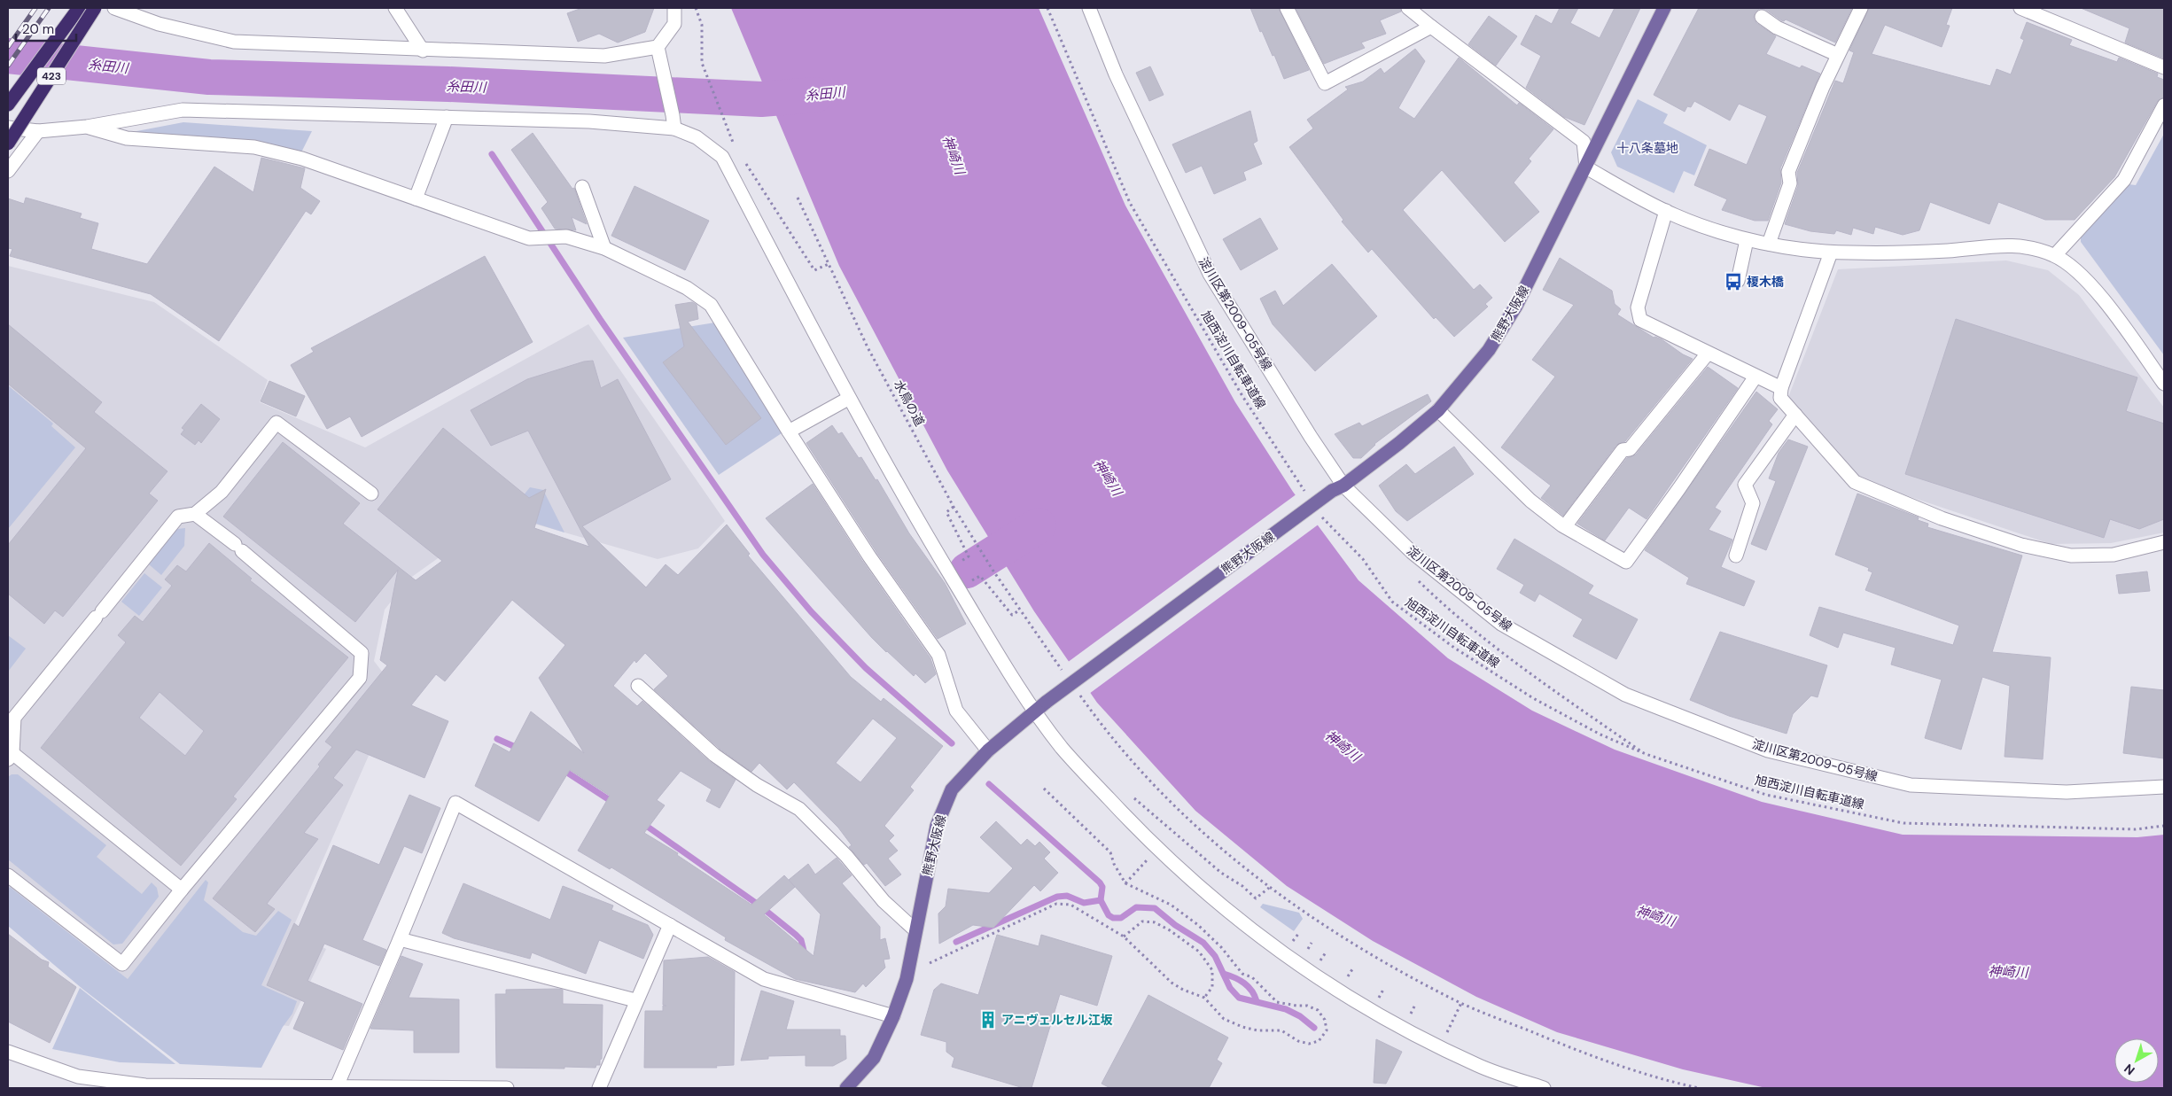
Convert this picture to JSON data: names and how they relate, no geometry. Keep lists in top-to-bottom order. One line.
{"streets":{"highway":["423"],"main road":["熊野大阪線"],"street":["淀川区第2009-05号線"],"path":["旭西淀川自転車道線","水鳥の道"]},"crossings":[["淀川区第2009-05号線","熊野大阪線"]],"water":["糸田川","神崎川"],"parks":["十八条墓地"],"places":{"bus stop":["榎木橋"],"building":["アニヴェルセル江坂"]},"scale_bar":"20 m","north":"bottom left"}
